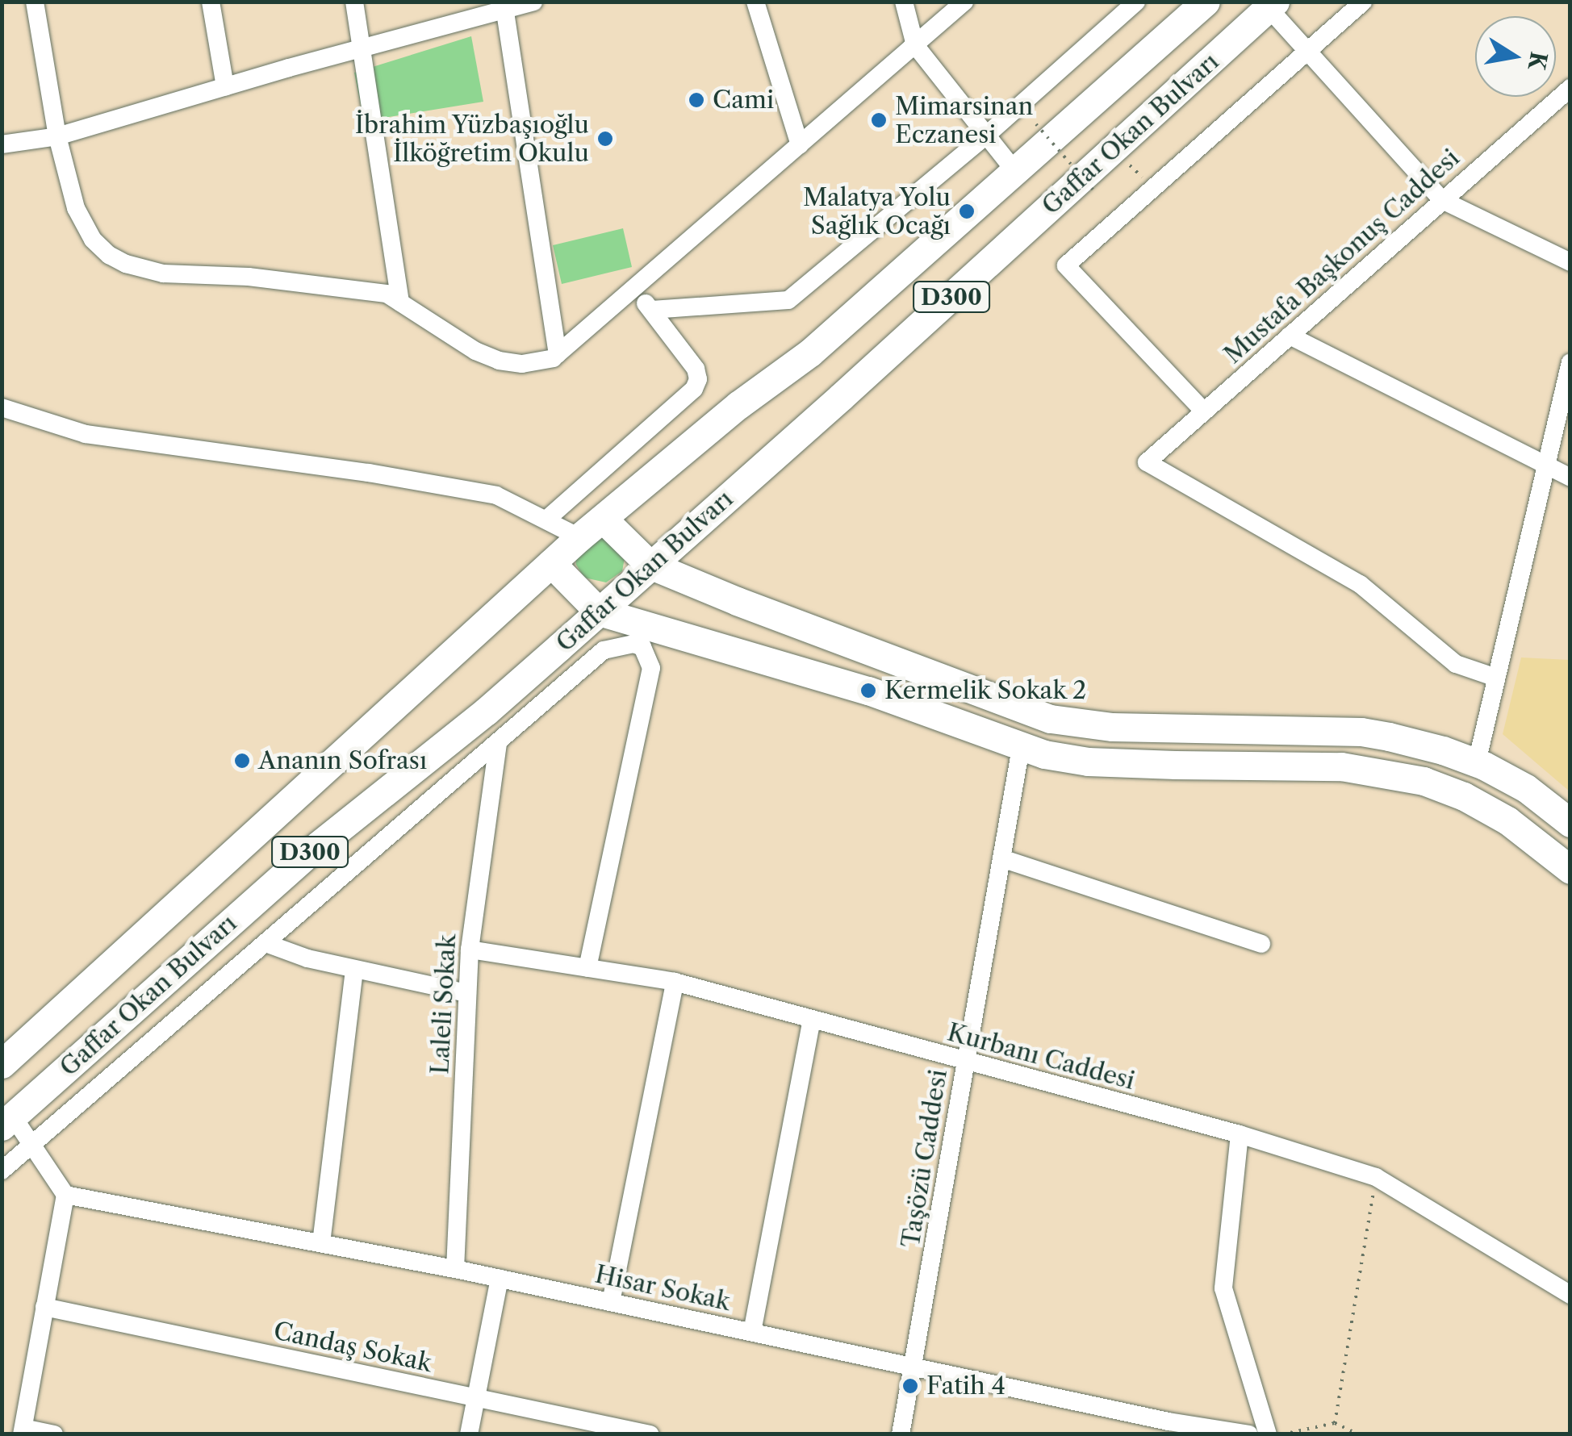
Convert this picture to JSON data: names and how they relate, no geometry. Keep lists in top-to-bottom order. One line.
{"streets":{"highway":["Gaffar Okan Bulvarı","D300"],"street":["Mustafa Başkonuş Caddesi","Laleli Sokak","Kurbanı Caddesi","Taşözü Caddesi","Hisar Sokak","Candaş Sokak"]},"crossings":[["Laleli Sokak","Kurbanı Caddesi"],["Laleli Sokak","Hisar Sokak"],["Kurbanı Caddesi","Taşözü Caddesi"],["Taşözü Caddesi","Hisar Sokak"]],"places":["Cami","Mimarsinan Eczanesi","İbrahim Yüzbaşıoğlu İlköğretim Okulu","Malatya Yolu Sağlık Ocağı","Kermelik Sokak 2","Ananın Sofrası","Fatih 4"],"north":"right"}
